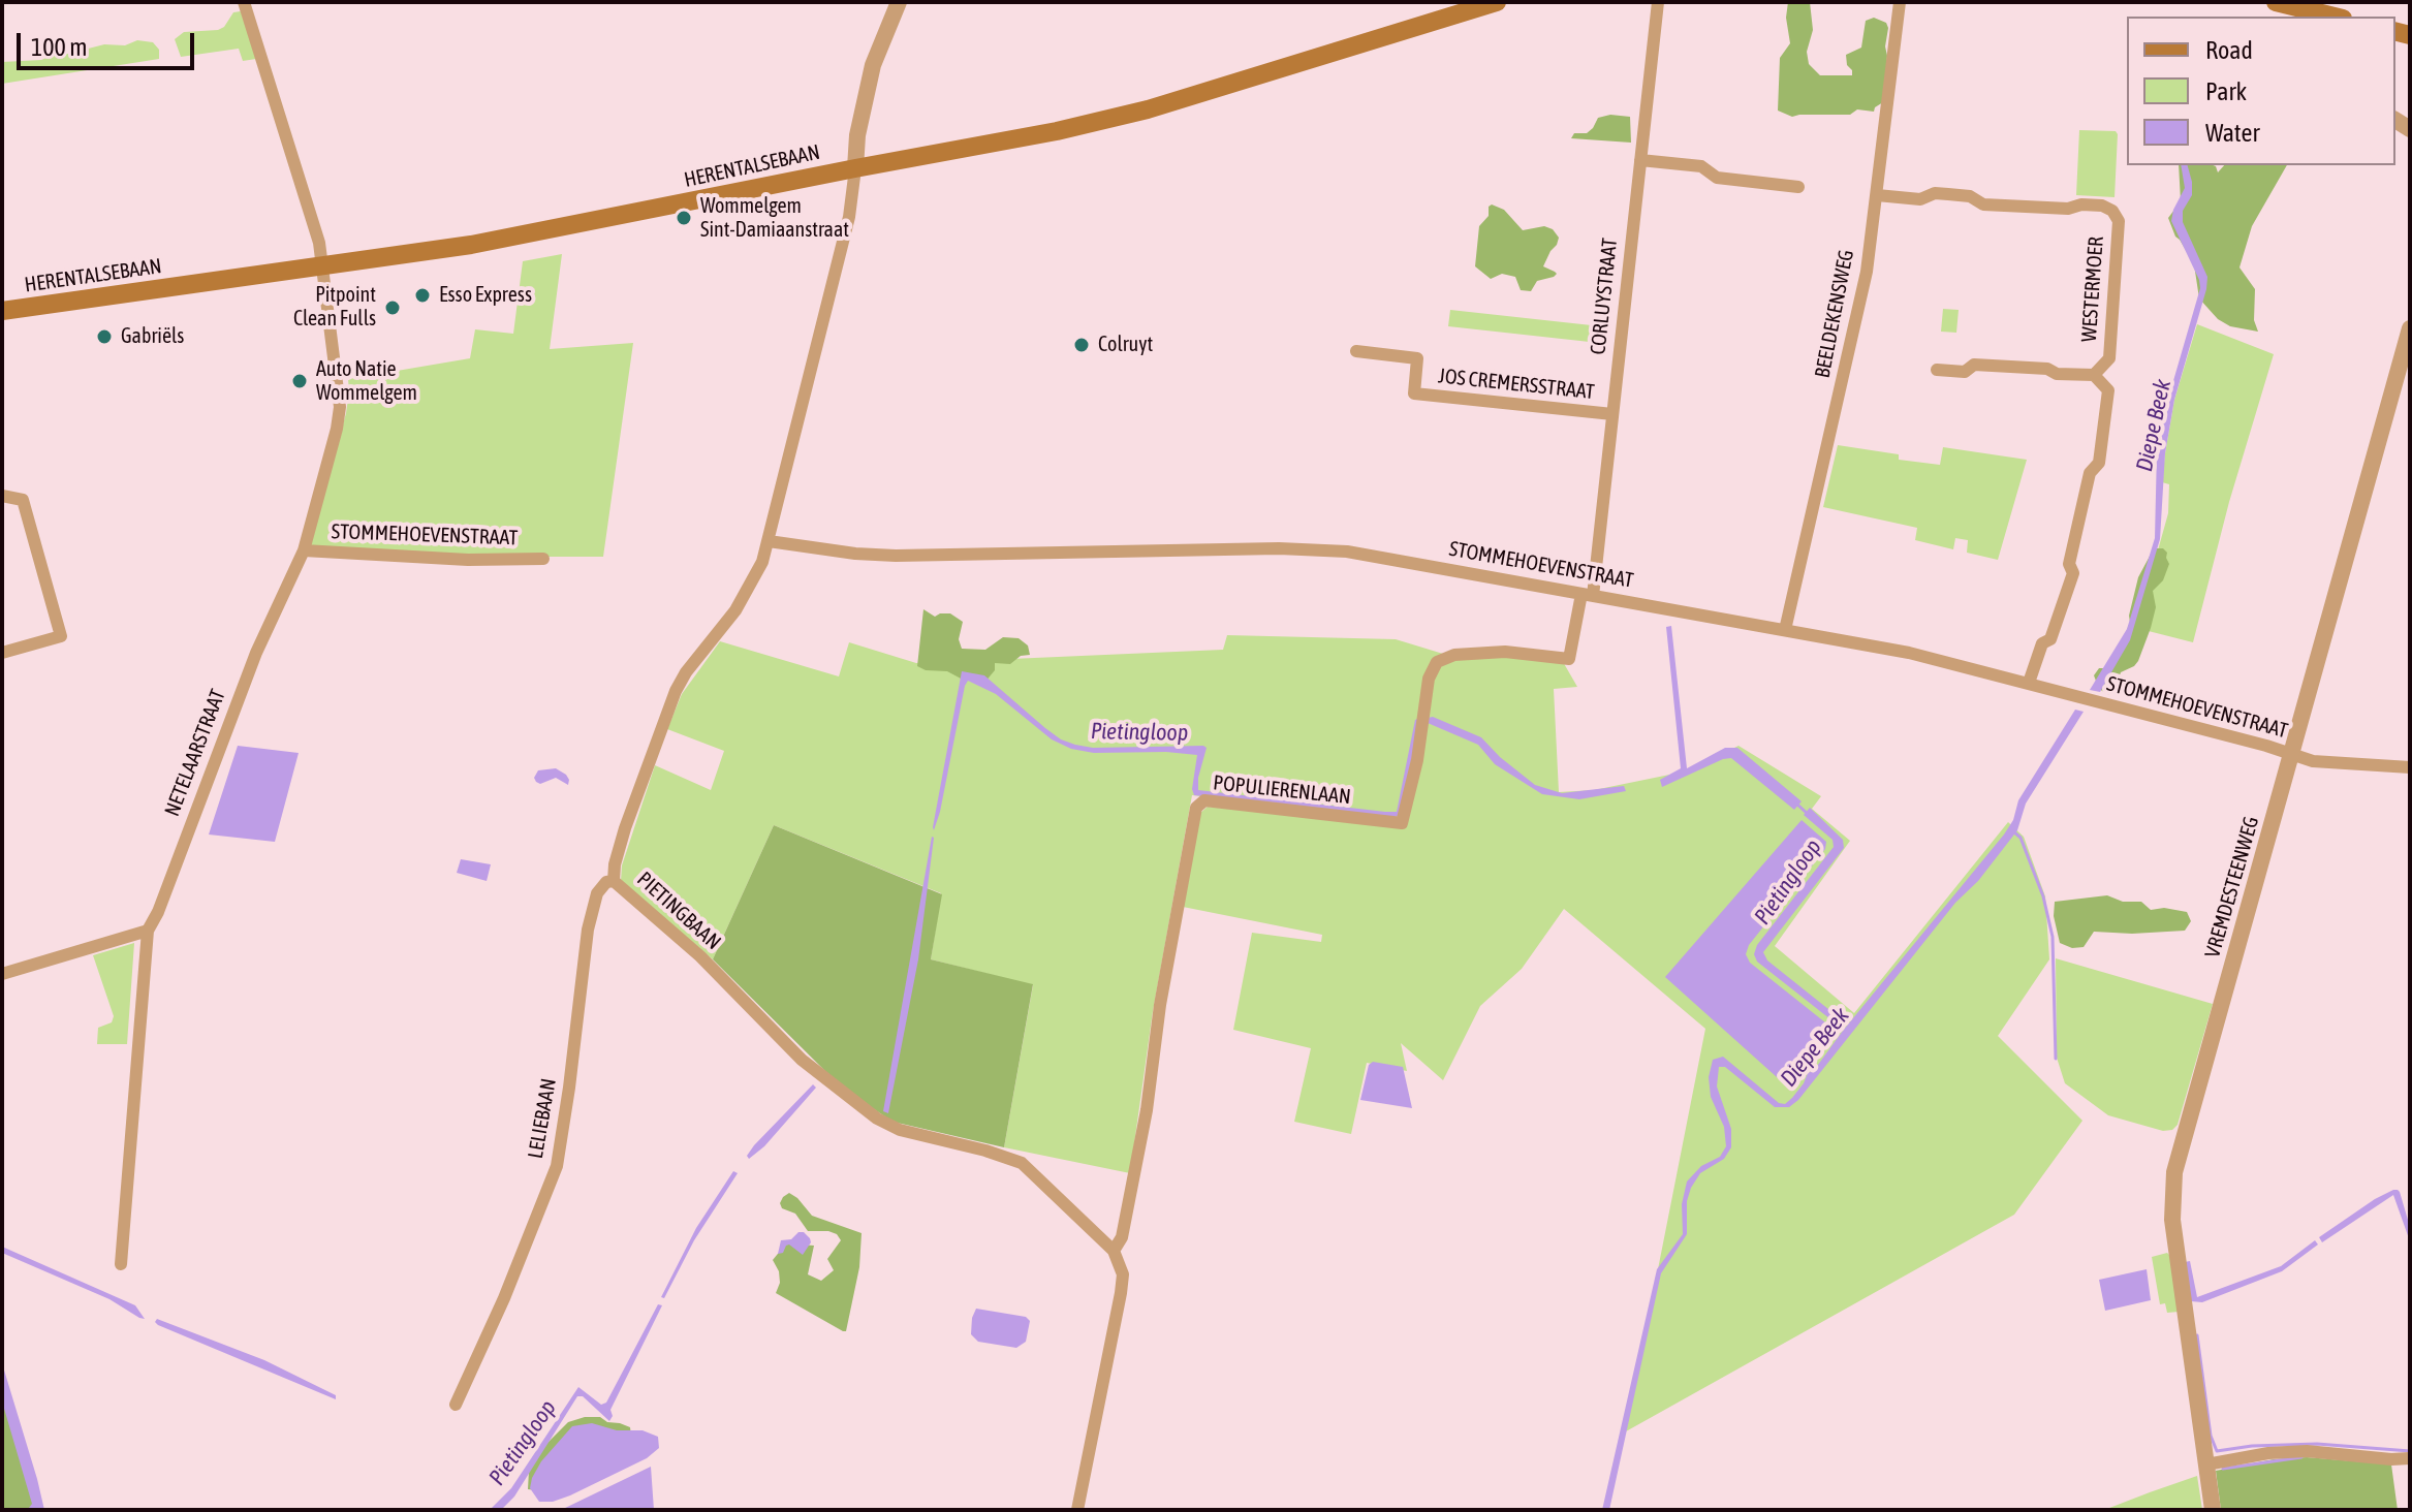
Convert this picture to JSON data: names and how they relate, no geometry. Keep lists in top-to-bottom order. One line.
{"streets":{"main road":["HERENTALSEBAAN"],"street":["WESTERMOER","CORLUYSTRAAT","BEELDEKENSWEG","JOS CREMERSSTRAAT","STOMMEHOEVENSTRAAT","NETELAARSTRAAT","POPULIERENLAAN","VREMDESTEENWEG","PIETINGBAAN","LELIEBAAN"]},"crossings":[["HERENTALSEBAAN","NETELAARSTRAAT"],["HERENTALSEBAAN","PIETINGBAAN"],["WESTERMOER","BEELDEKENSWEG"],["CORLUYSTRAAT","JOS CREMERSSTRAAT"],["CORLUYSTRAAT","STOMMEHOEVENSTRAAT"],["CORLUYSTRAAT","POPULIERENLAAN"],["BEELDEKENSWEG","STOMMEHOEVENSTRAAT"],["STOMMEHOEVENSTRAAT","NETELAARSTRAAT"],["STOMMEHOEVENSTRAAT","POPULIERENLAAN"],["STOMMEHOEVENSTRAAT","VREMDESTEENWEG"],["STOMMEHOEVENSTRAAT","PIETINGBAAN"],["POPULIERENLAAN","PIETINGBAAN"],["PIETINGBAAN","LELIEBAAN"]],"water":["Diepe Beek","Pietingloop"],"places":["Wommelgem Sint-Damiaanstraat","Esso Express","Pitpoint Clean Fulls","Gabriëls","Colruyt","Auto Natie Wommelgem"],"legend":["Road","Park","Water"],"scale_bar":"100 m"}
